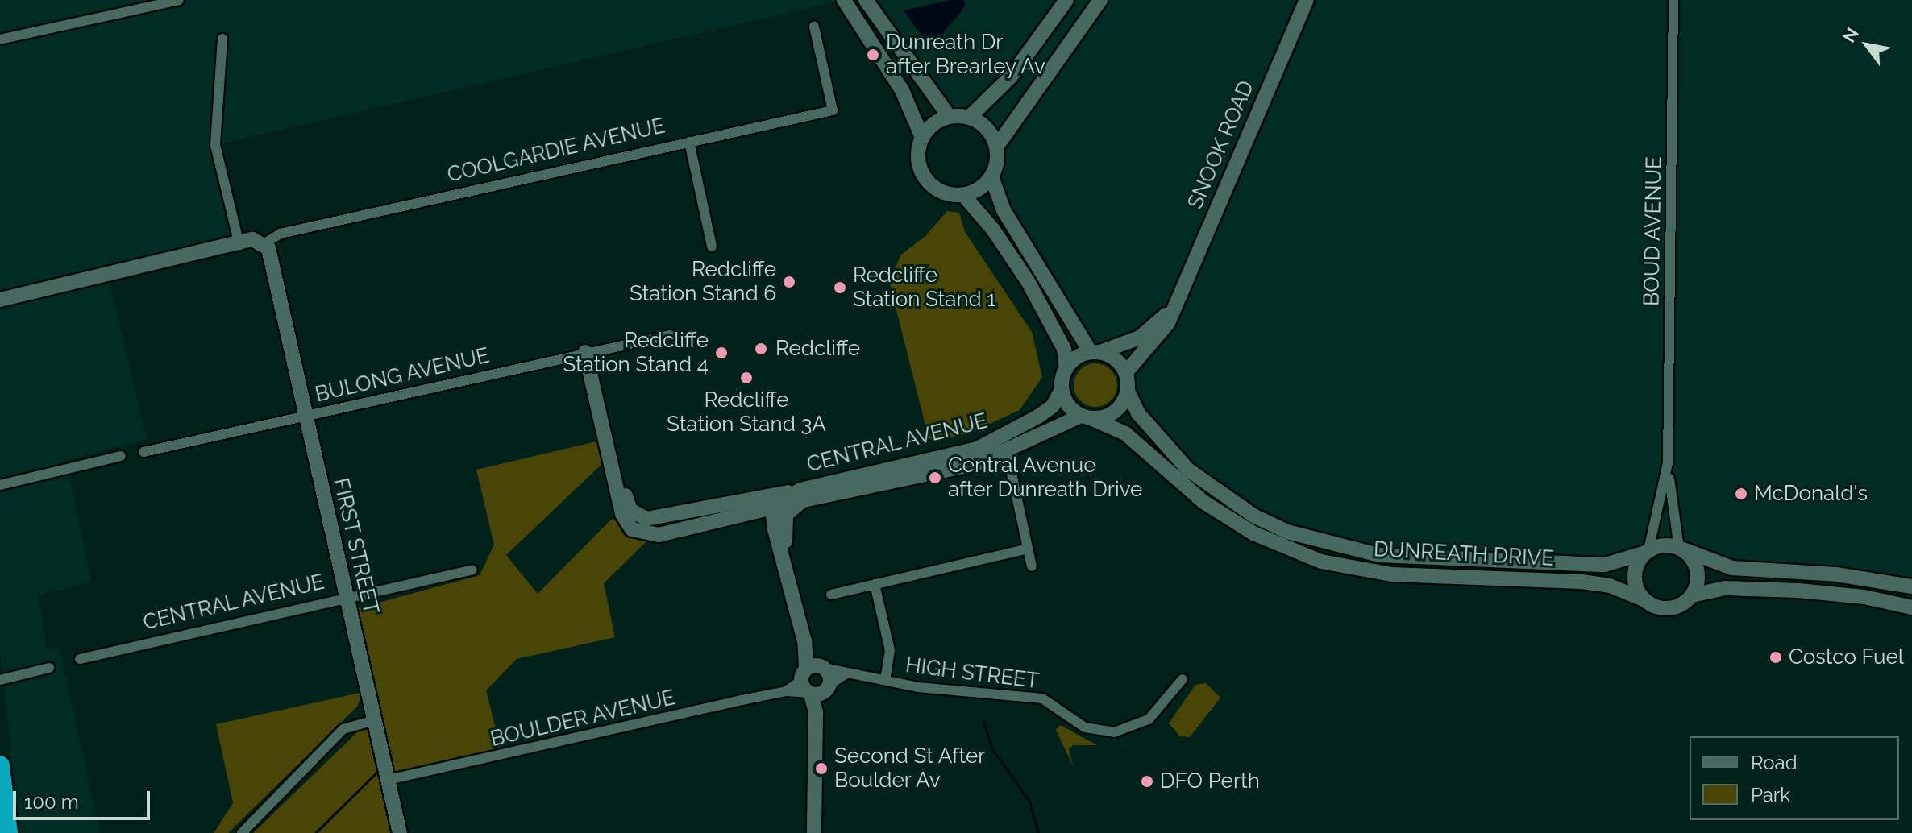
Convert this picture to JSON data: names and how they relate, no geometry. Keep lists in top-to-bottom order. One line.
{"streets":{"main road":["SNOOK ROAD","COOLGARDIE AVENUE","CENTRAL AVENUE","FIRST STREET","DUNREATH DRIVE"],"street":["BOUD AVENUE","BULONG AVENUE","HIGH STREET","BOULDER AVENUE"]},"crossings":[["SNOOK ROAD","CENTRAL AVENUE"],["SNOOK ROAD","DUNREATH DRIVE"],["COOLGARDIE AVENUE","FIRST STREET"],["BOUD AVENUE","DUNREATH DRIVE"],["BULONG AVENUE","CENTRAL AVENUE"],["BULONG AVENUE","FIRST STREET"],["CENTRAL AVENUE","FIRST STREET"],["CENTRAL AVENUE","DUNREATH DRIVE"],["FIRST STREET","BOULDER AVENUE"],["HIGH STREET","BOULDER AVENUE"]],"places":["Dunreath Dr after Brearley Av","Redcliffe Station Stand 6","Redcliffe Station Stand 1","Redcliffe","Redcliffe Station Stand 4","Redcliffe Station Stand 3A","Central Avenue after Dunreath Drive","McDonald's","Costco Fuel","Second St After Boulder Av","DFO Perth"],"legend":["Road","Park"],"scale_bar":"100 m","north":"top left"}
